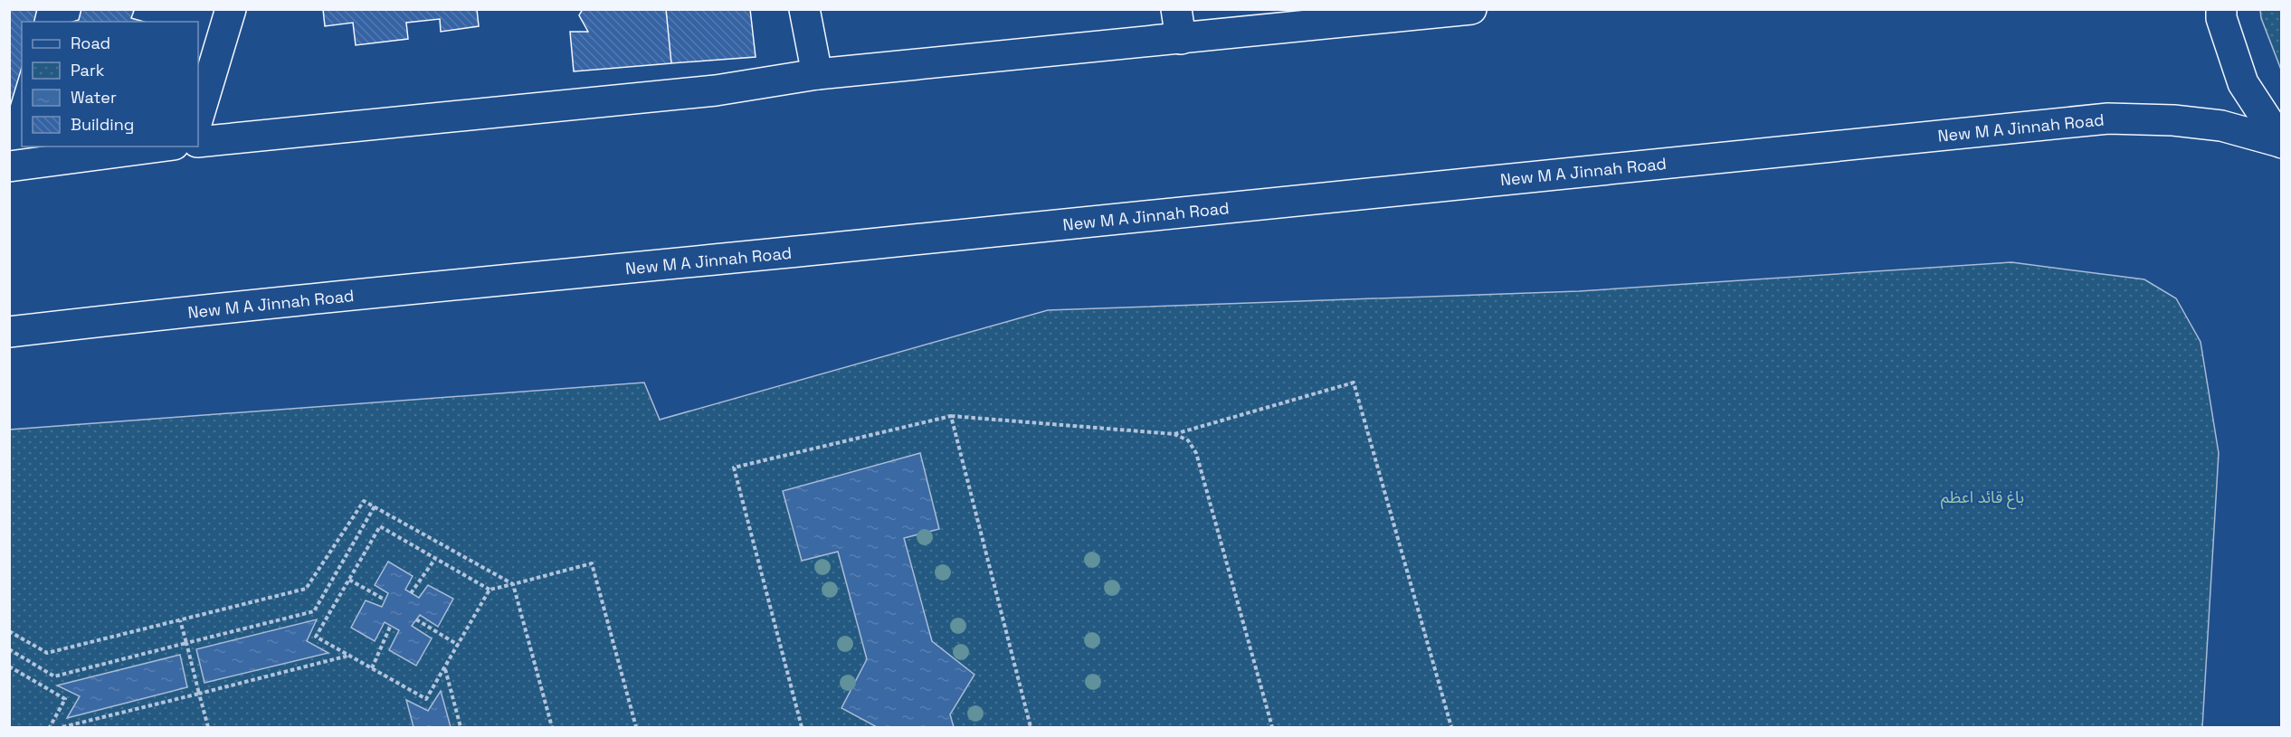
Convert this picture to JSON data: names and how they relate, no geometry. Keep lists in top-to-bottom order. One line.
{"streets":{"main road":["New M A Jinnah Road"]},"parks":["باغ قائد اعظم"],"legend":["Road","Park","Water","Building"]}
